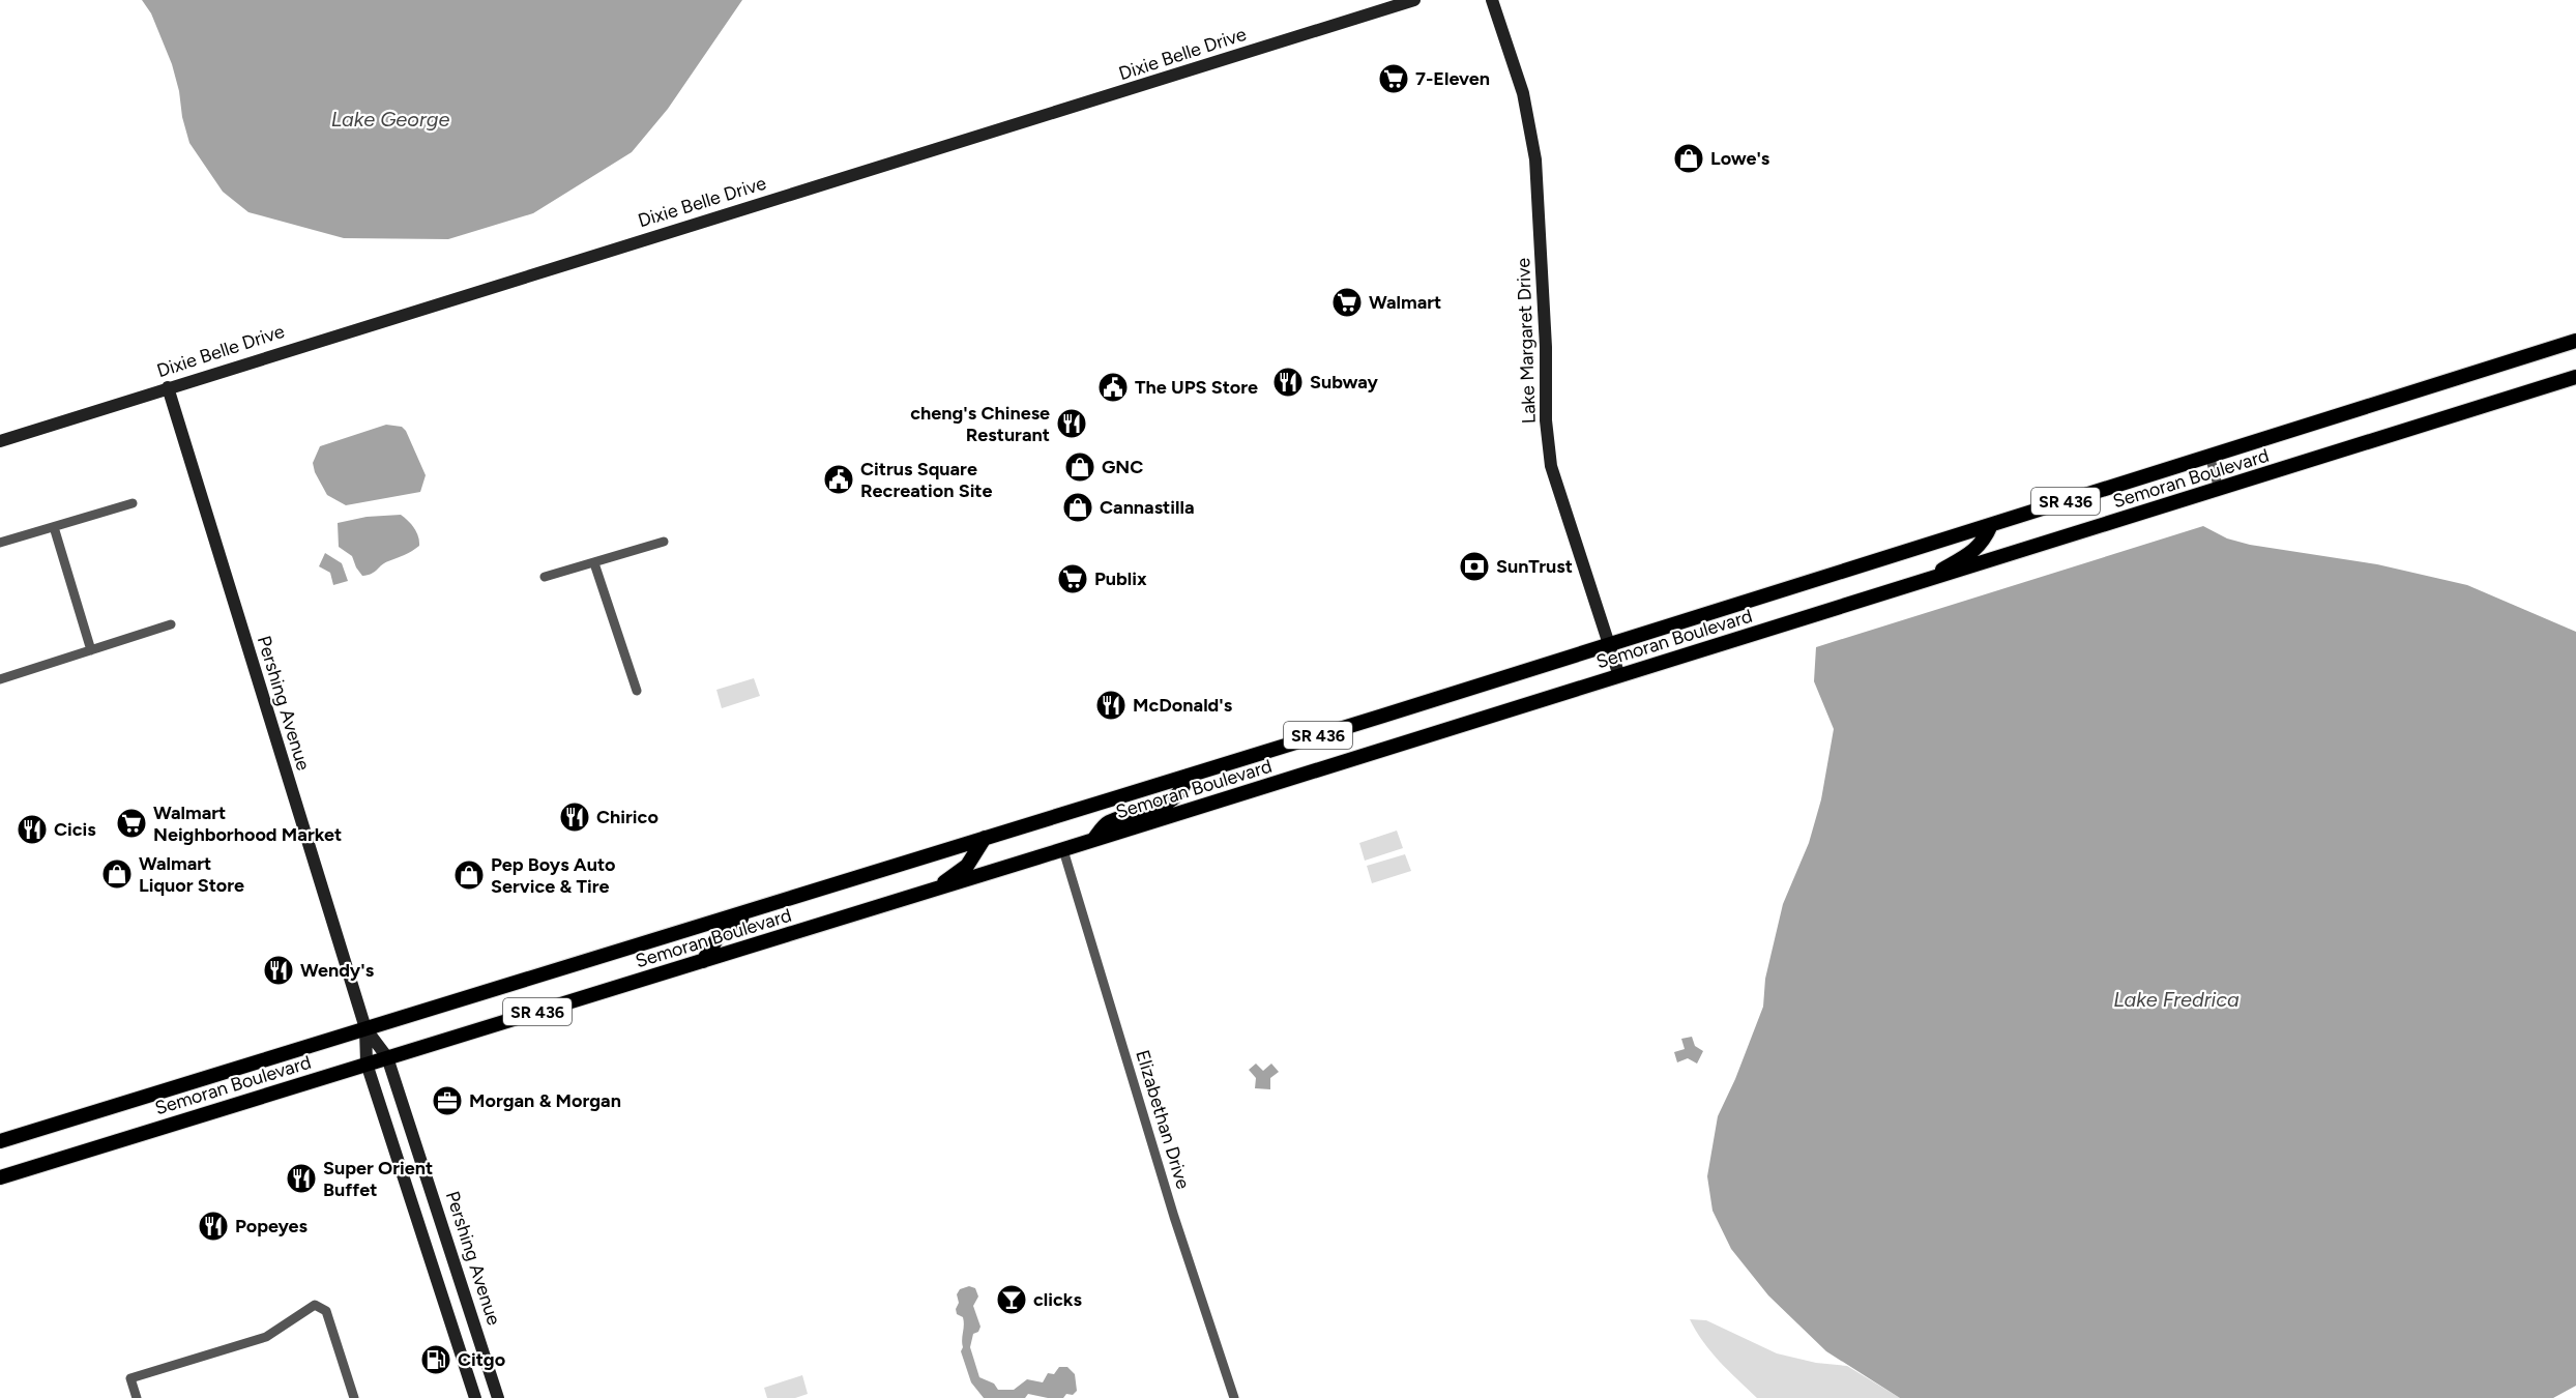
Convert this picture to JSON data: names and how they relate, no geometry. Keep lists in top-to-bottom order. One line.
{"streets":{"main road":["Semoran Boulevard","SR 436"],"street":["Dixie Belle Drive","Lake Margaret Drive","Pershing Avenue","Elizabethan Drive"]},"crossings":[["Dixie Belle Drive","Pershing Avenue"],["Lake Margaret Drive","Semoran Boulevard"],["Semoran Boulevard","Pershing Avenue"],["Semoran Boulevard","Elizabethan Drive"]],"water":["Lake George","Lake Fredrica"],"places":{"supermarket":["7-Eleven","Walmart","Publix","Walmart Neighborhood Market"],"shop":["Lowe's","GNC","Cannastilla","Walmart Liquor Store","Pep Boys Auto Service & Tire"],"restaurant":["Subway","cheng's Chinese Resturant","McDonald's","Chirico","Cicis","Wendy's","Super Orient Buffet","Popeyes"],"public building":["The UPS Store","Citrus Square Recreation Site"],"bank":["SunTrust"],"office":["Morgan & Morgan"],"bar":["clicks"],"fuel station":["Citgo"]}}
